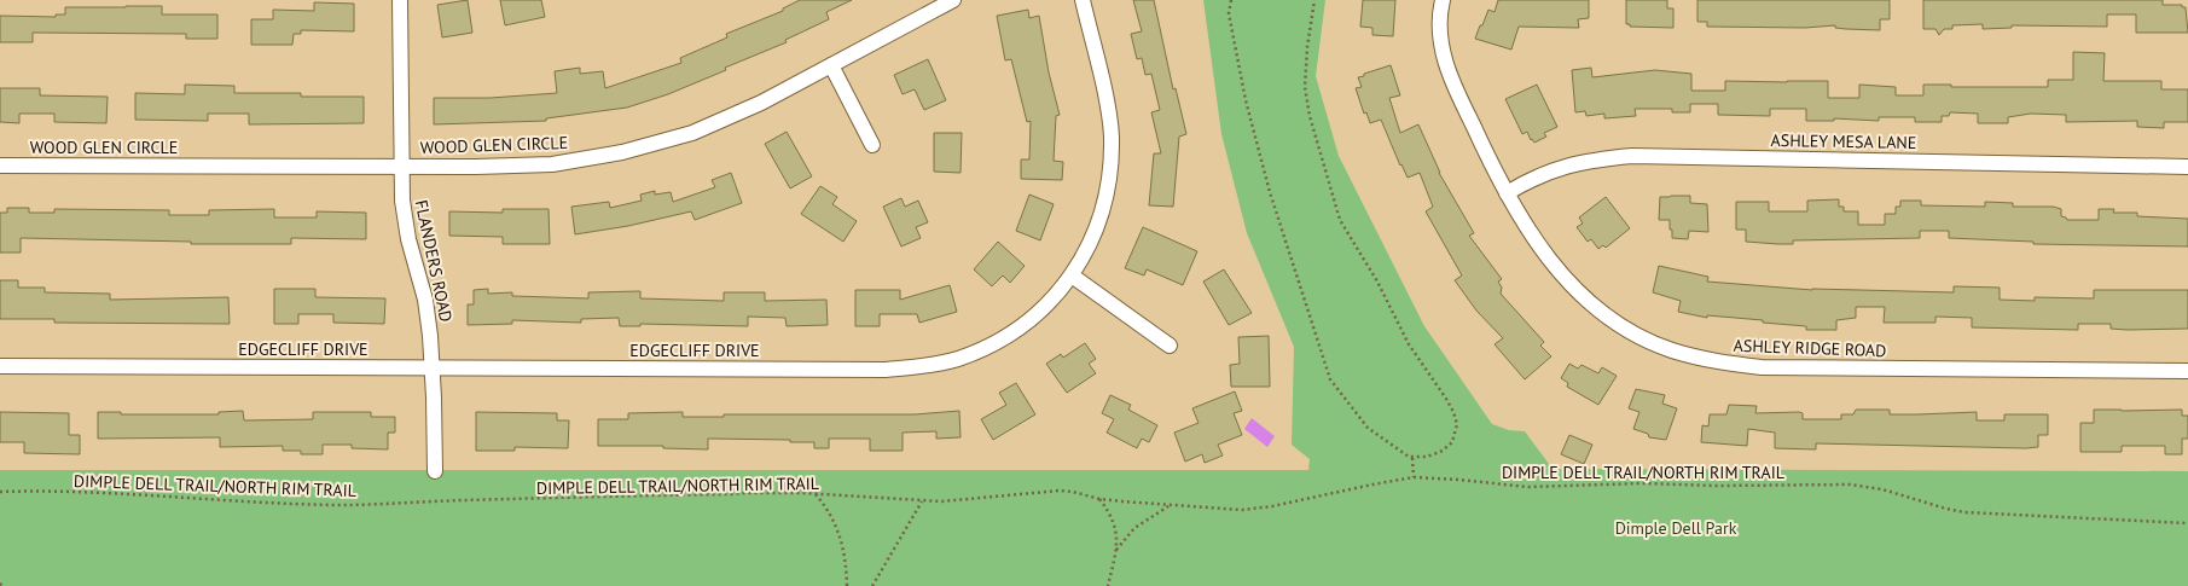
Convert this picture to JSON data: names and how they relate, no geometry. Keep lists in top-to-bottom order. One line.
{"streets":{"street":["ASHLEY MESA LANE","WOOD GLEN CIRCLE","FLANDERS ROAD","ASHLEY RIDGE ROAD","EDGECLIFF DRIVE"],"path":["DIMPLE DELL TRAIL/NORTH RIM TRAIL"]},"crossings":[["ASHLEY MESA LANE","ASHLEY RIDGE ROAD"],["WOOD GLEN CIRCLE","FLANDERS ROAD"],["FLANDERS ROAD","EDGECLIFF DRIVE"]],"parks":["Dimple Dell Park"]}
